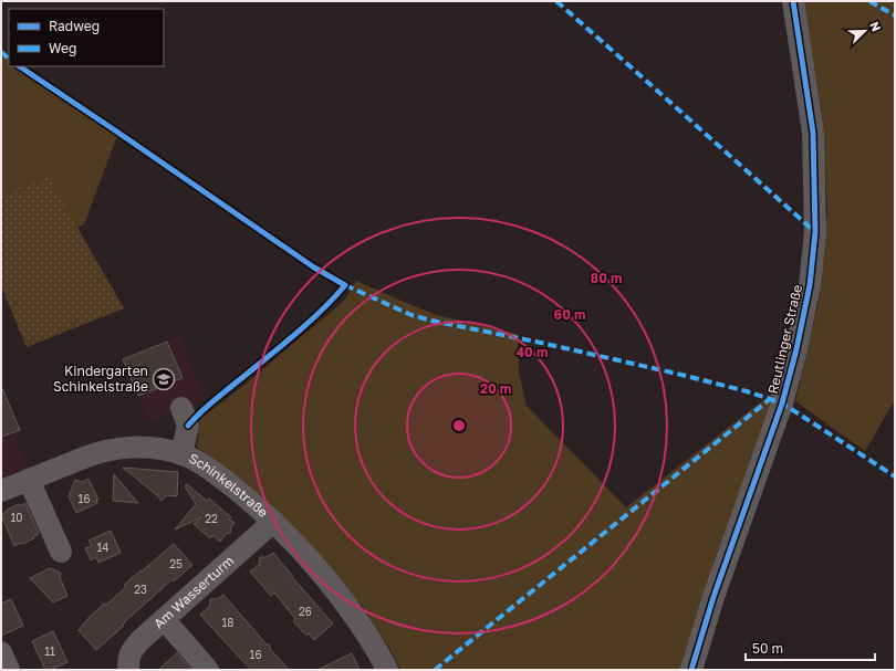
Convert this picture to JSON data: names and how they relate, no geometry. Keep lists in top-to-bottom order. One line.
{"streets":{"street":["Reutlinger Straße","Schinkelstraße","Am Wasserturm"]},"crossings":[["Schinkelstraße","Am Wasserturm"]],"places":{"school or university":["Kindergarten Schinkelstraße"]},"house_numbers":["16","10","22","14","25","23","26","18","11","16"],"legend":["Radweg","Weg"],"scale_bar":"50 m","north":"top right","rings":["80 m","60 m","40 m","20 m"]}
